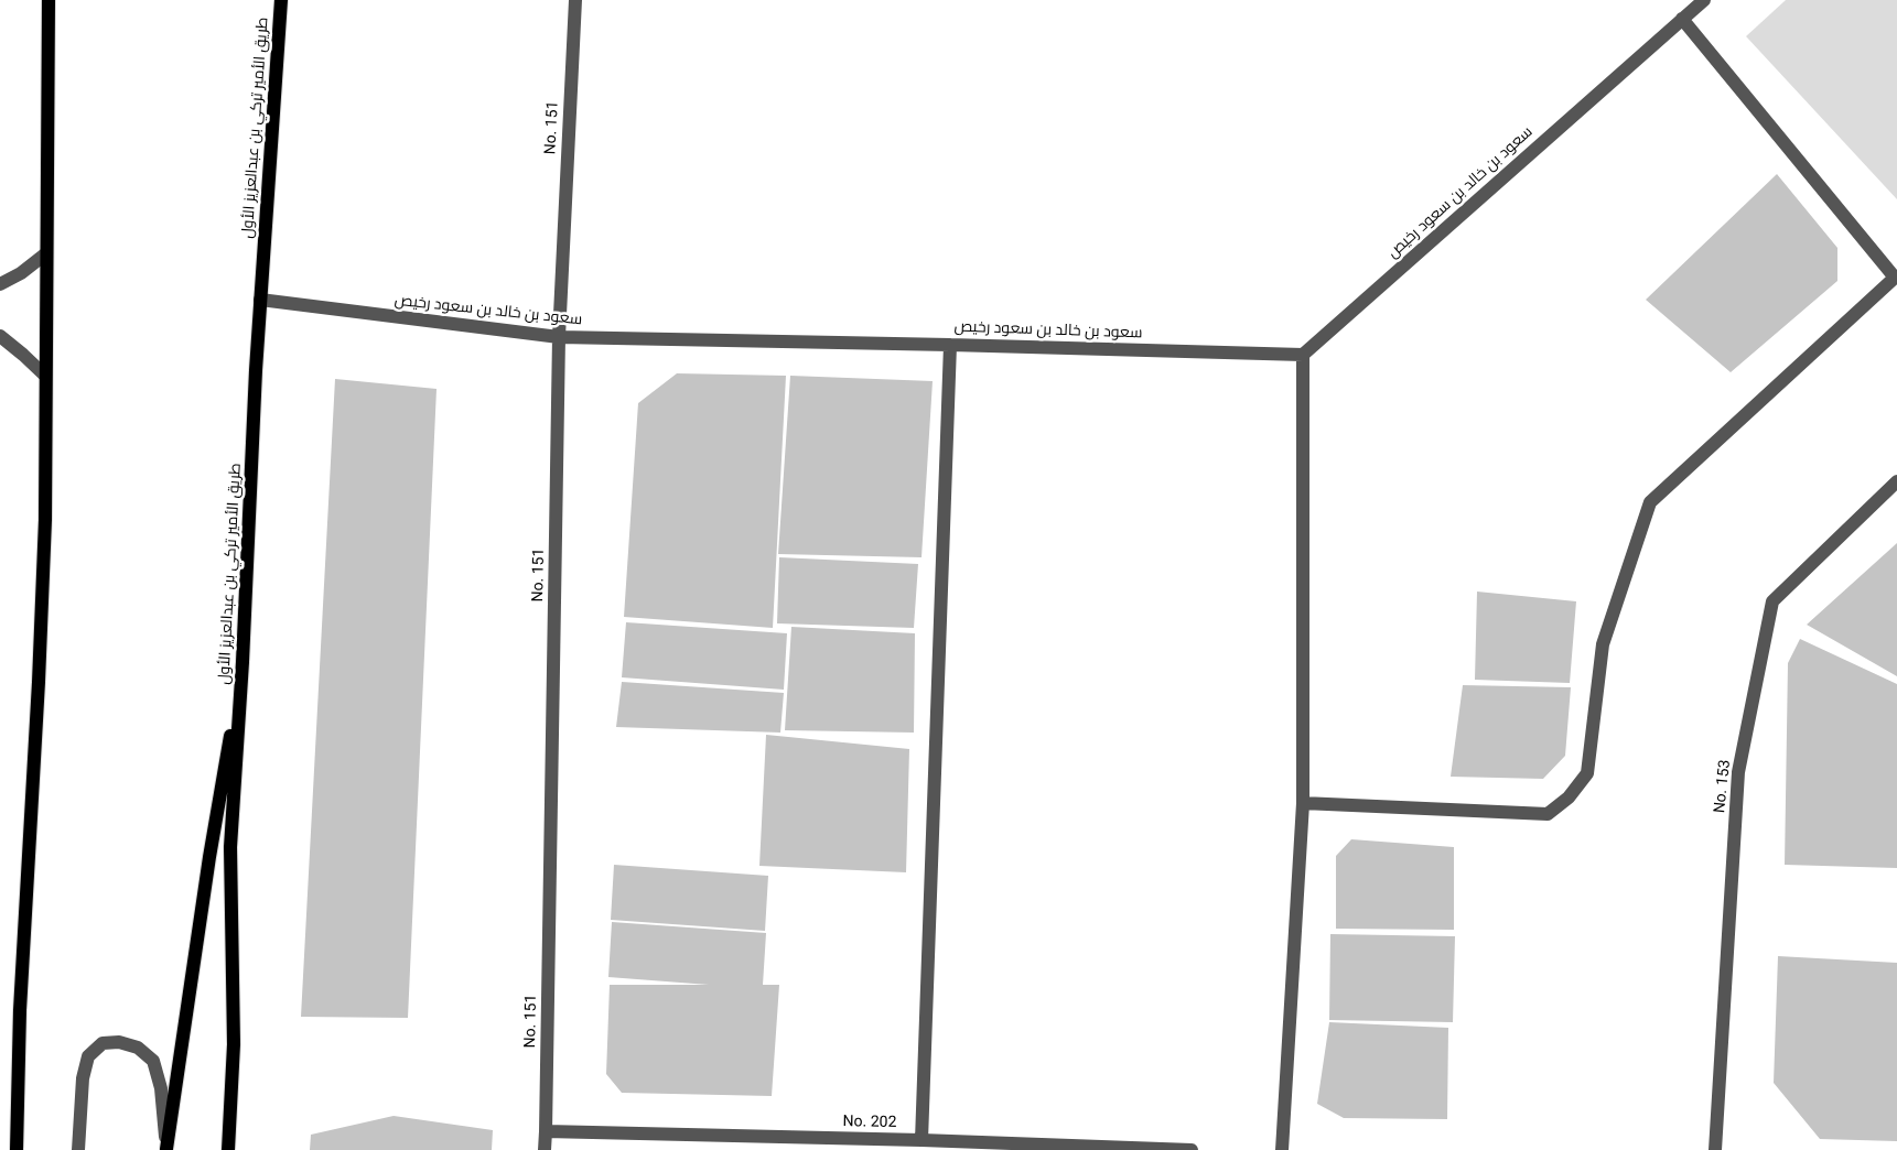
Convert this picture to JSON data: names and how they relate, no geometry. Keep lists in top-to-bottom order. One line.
{"streets":{"main road":["طريق الأمير تركي بن عبدالعزيز الأول"],"street":["No. 151","سعود بن خالد بن سعود رخيص","No. 153","No. 202"]},"crossings":[["طريق الأمير تركي بن عبدالعزيز الأول","سعود بن خالد بن سعود رخيص"],["No. 151","سعود بن خالد بن سعود رخيص"],["No. 151","No. 202"]]}
